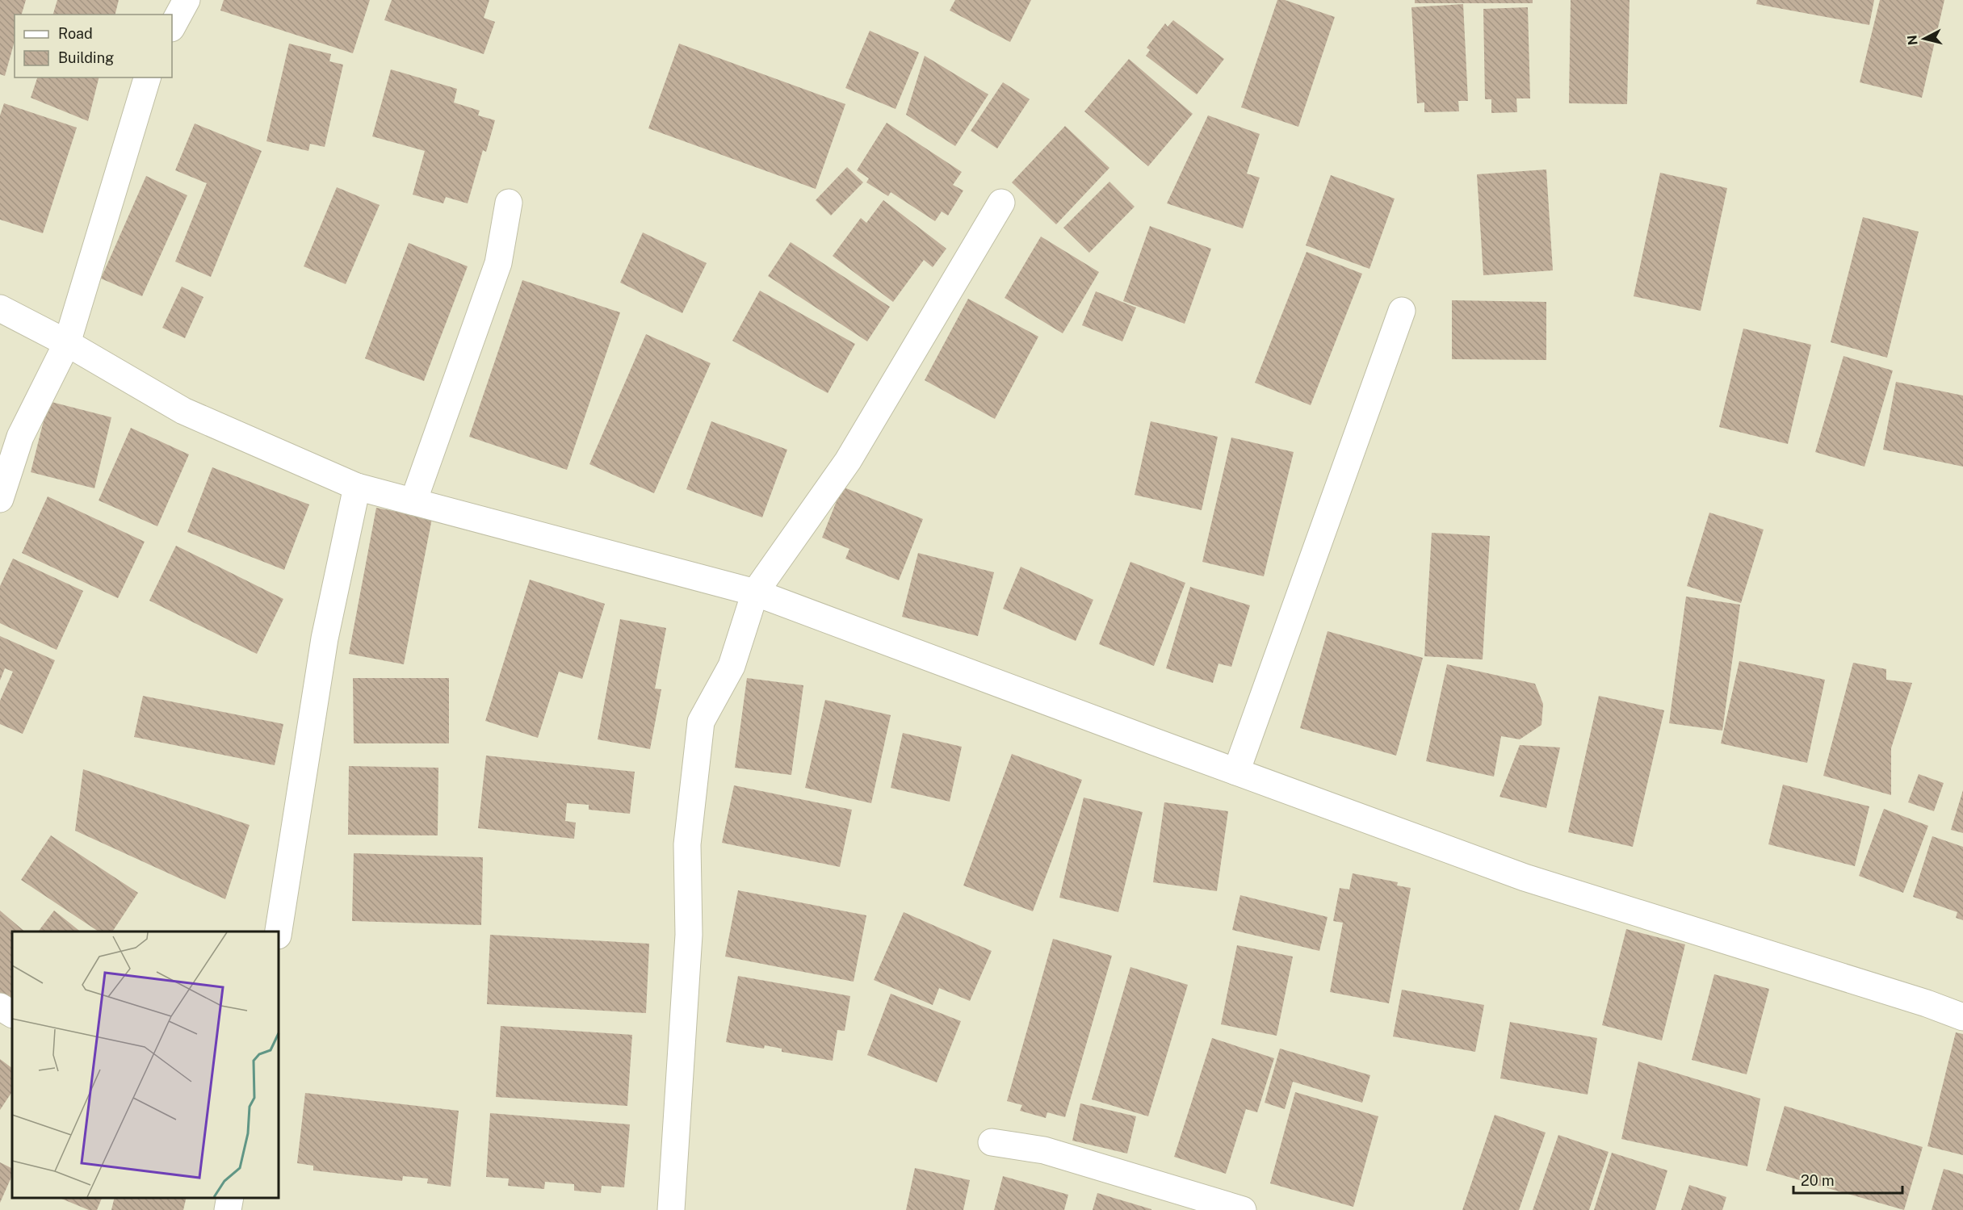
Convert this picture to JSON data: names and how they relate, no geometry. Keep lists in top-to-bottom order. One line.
{"legend":["Road","Building"],"scale_bar":"20 m","north":"left"}
